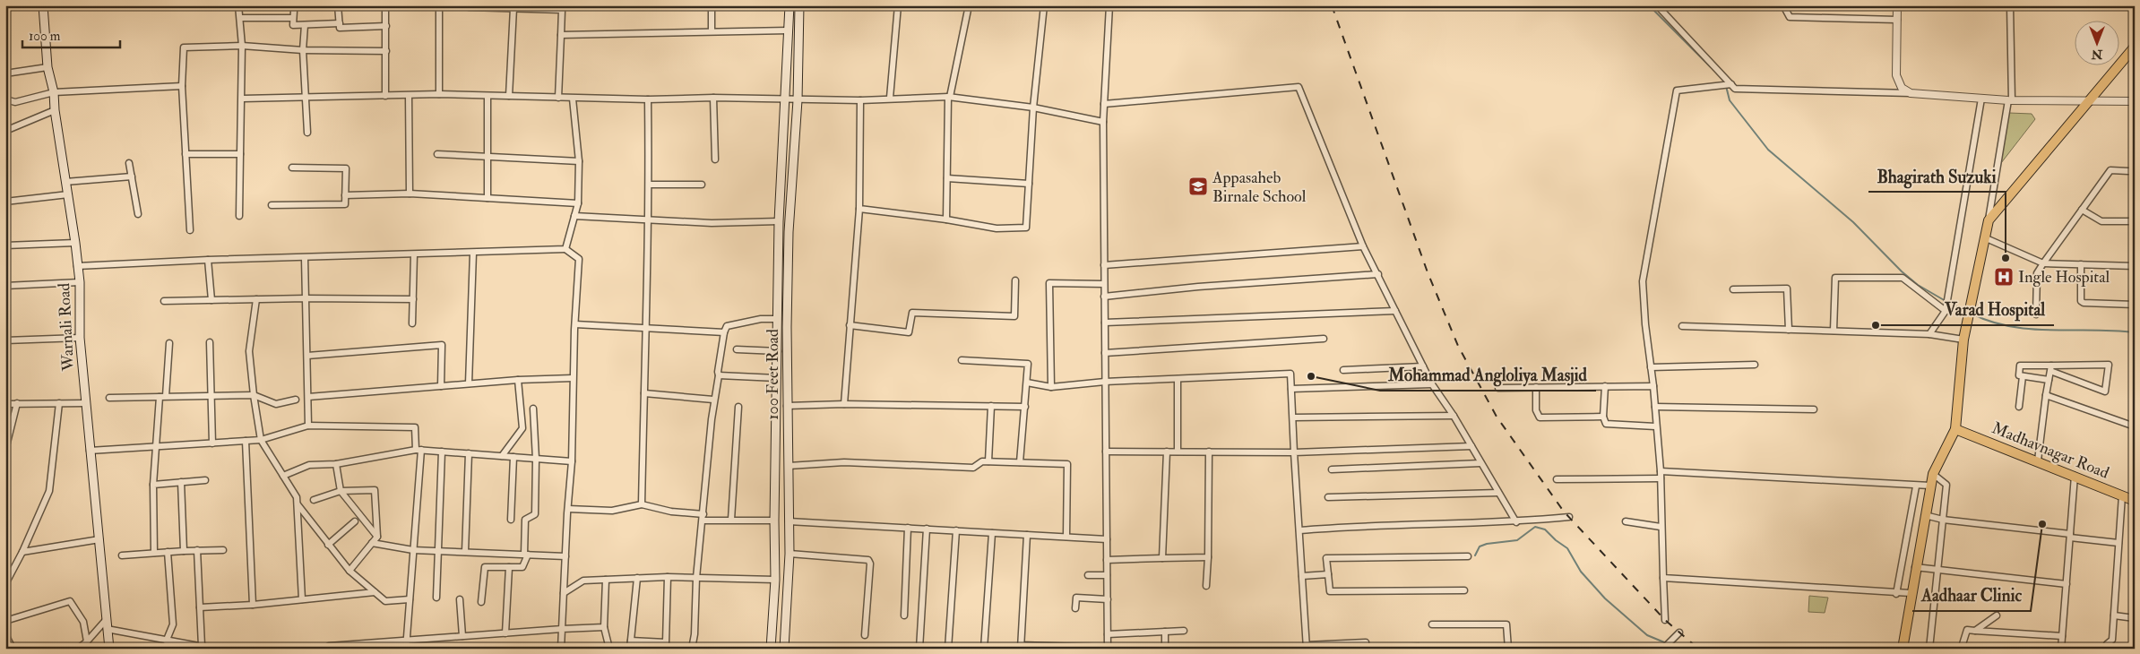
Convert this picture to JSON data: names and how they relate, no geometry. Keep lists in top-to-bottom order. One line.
{"streets":{"main road":["Warnali Road","100 Feet Road","Madhavnagar Road"]},"places":{"school or university":["Appasaheb Birnale School"],"other":["Bhagirath Suzuki","Varad Hospital","Mohammad Angloliya Masjid","Aadhaar Clinic"],"hospital":["Ingle Hospital"]},"scale_bar":"100 m","north":"bottom"}
